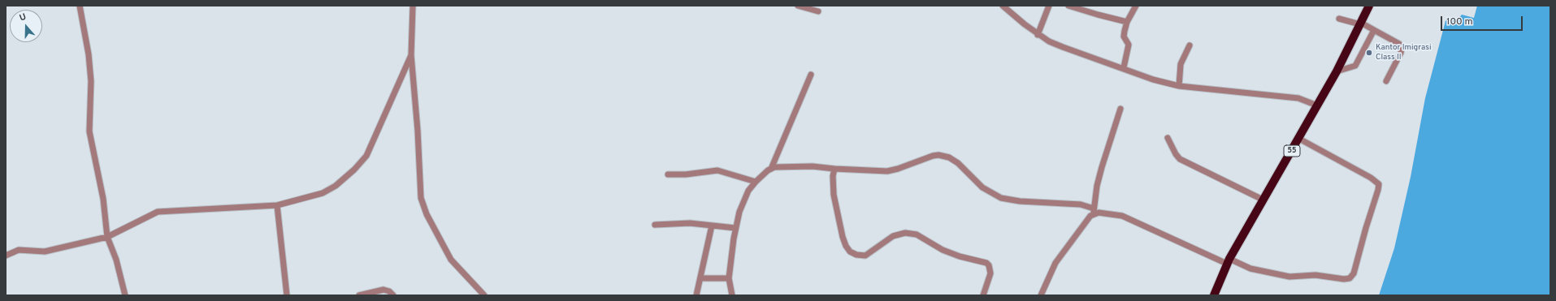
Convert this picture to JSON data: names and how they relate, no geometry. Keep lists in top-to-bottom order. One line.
{"streets":{"highway":["55"]},"places":["Kantor Imigrasi Class II"],"scale_bar":"100 m","north":"top"}
